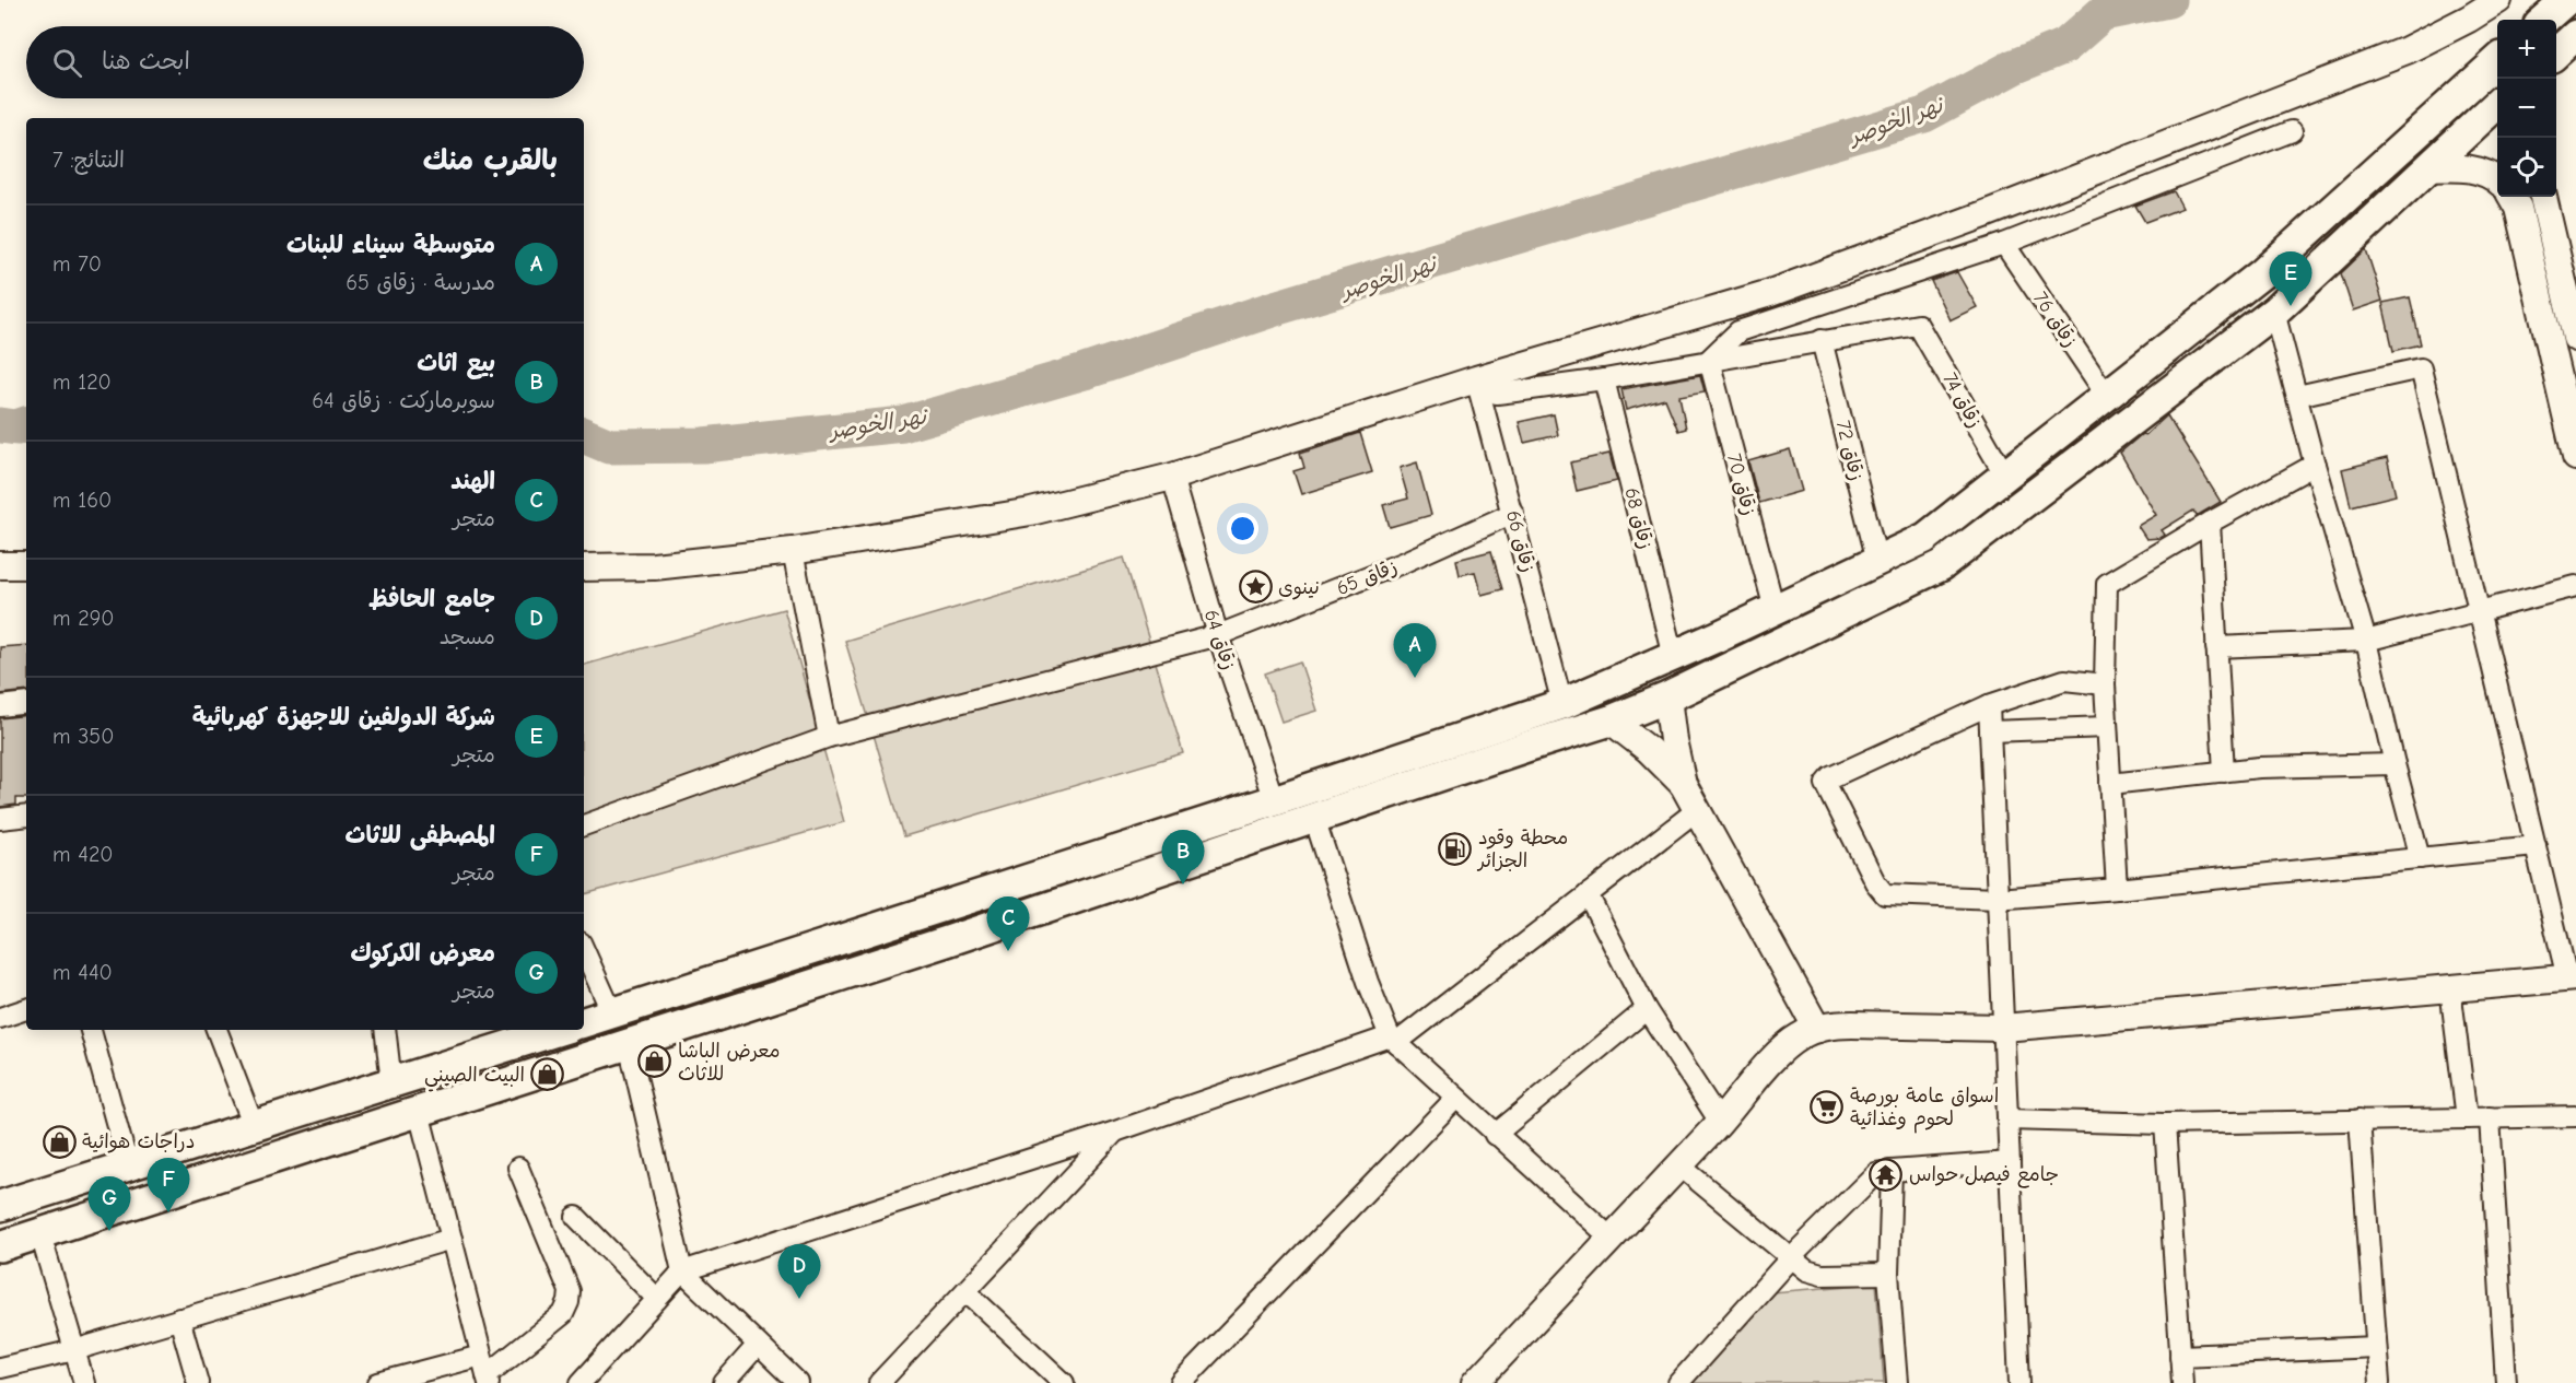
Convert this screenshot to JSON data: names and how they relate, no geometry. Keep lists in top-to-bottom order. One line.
{"streets":{"street":["زقاق 76","زقاق 74","زقاق 72","زقاق 70","زقاق 68","زقاق 66","زقاق 65","زقاق 64"]},"crossings":[["زقاق 74","زقاق 72"],["زقاق 66","زقاق 65"],["زقاق 65","زقاق 64"]],"water":["نهر الخوصر"],"places":{"place":["نينوى"],"fuel station":["محطة وقود الجزائر"],"shop":["معرض الباشا للاثاث","البيت الصيني","دراجات هوائية"],"supermarket":["اسواق عامة بورصة لحوم وغذائية"],"temple":["جامع فيصل حواس"]},"page":{"map_buttons":["+","−"],"search":"ابحث هنا","heading":["بالقرب منك","النتائج: 7"],"list":[{"mark":"A","name":"متوسطة سيناء للبنات","note":"مدرسة · زقاق 65","value":"70 m"},{"mark":"B","name":"بيع اثاث","note":"سوبرماركت · زقاق 64","value":"120 m"},{"mark":"C","name":"الهند","note":"متجر","value":"160 m"},{"mark":"D","name":"جامع الحافظ","note":"مسجد","value":"290 m"},{"mark":"E","name":"شركة الدولفين للاجهزة كهربائية","note":"متجر","value":"350 m"},{"mark":"F","name":"المصطفى للاثاث","note":"متجر","value":"420 m"},{"mark":"G","name":"معرض الكركوك","note":"متجر","value":"440 m"}],"pins":["E","A","B","C","F","G","D"]}}
